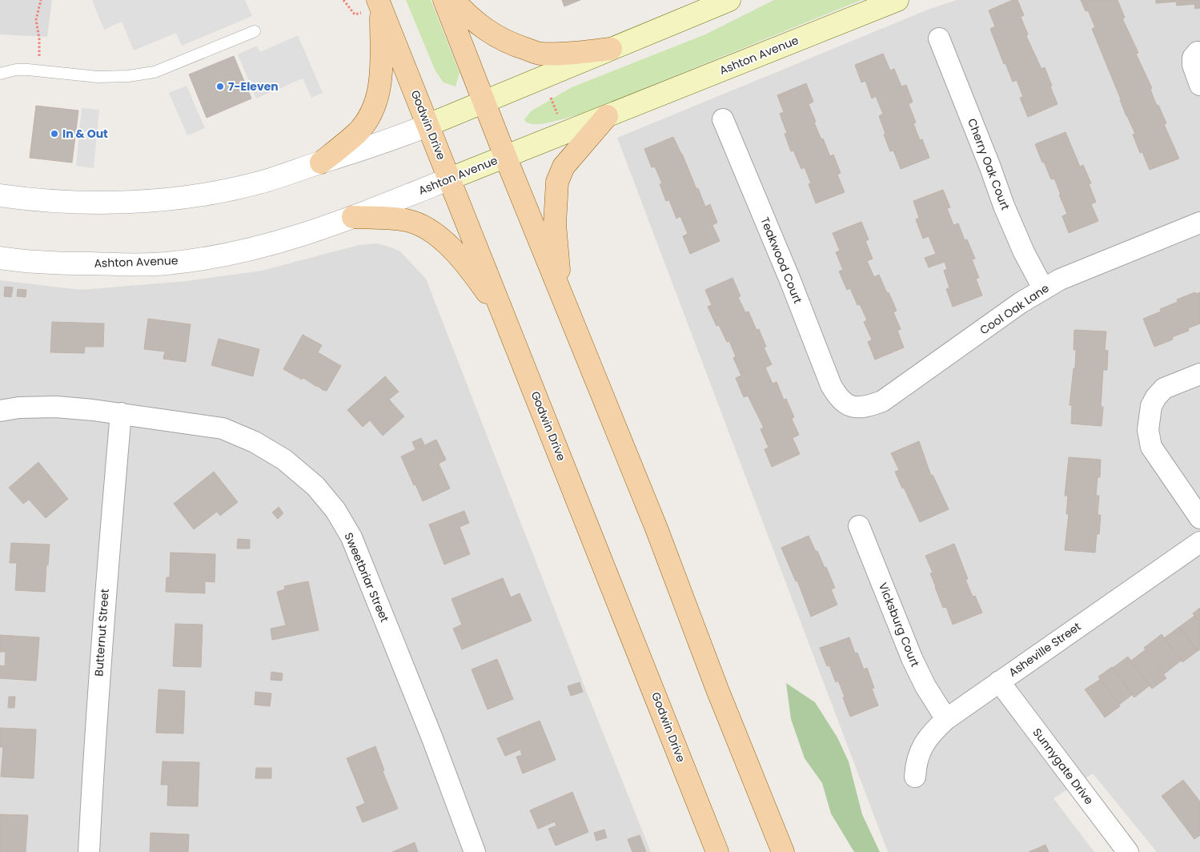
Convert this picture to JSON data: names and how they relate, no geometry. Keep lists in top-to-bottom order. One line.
{"streets":{"main road":["Ashton Avenue","Godwin Drive"],"street":["Cherry Oak Court","Teakwood Court","Cool Oak Lane","Sweetbriar Street","Vicksburg Court","Butternut Street","Asheville Street","Sunnygate Drive"]},"crossings":[["Ashton Avenue","Godwin Drive"],["Cherry Oak Court","Cool Oak Lane"],["Teakwood Court","Cool Oak Lane"],["Sweetbriar Street","Butternut Street"],["Vicksburg Court","Asheville Street"],["Asheville Street","Sunnygate Drive"]],"places":["7-Eleven","In & Out"]}
